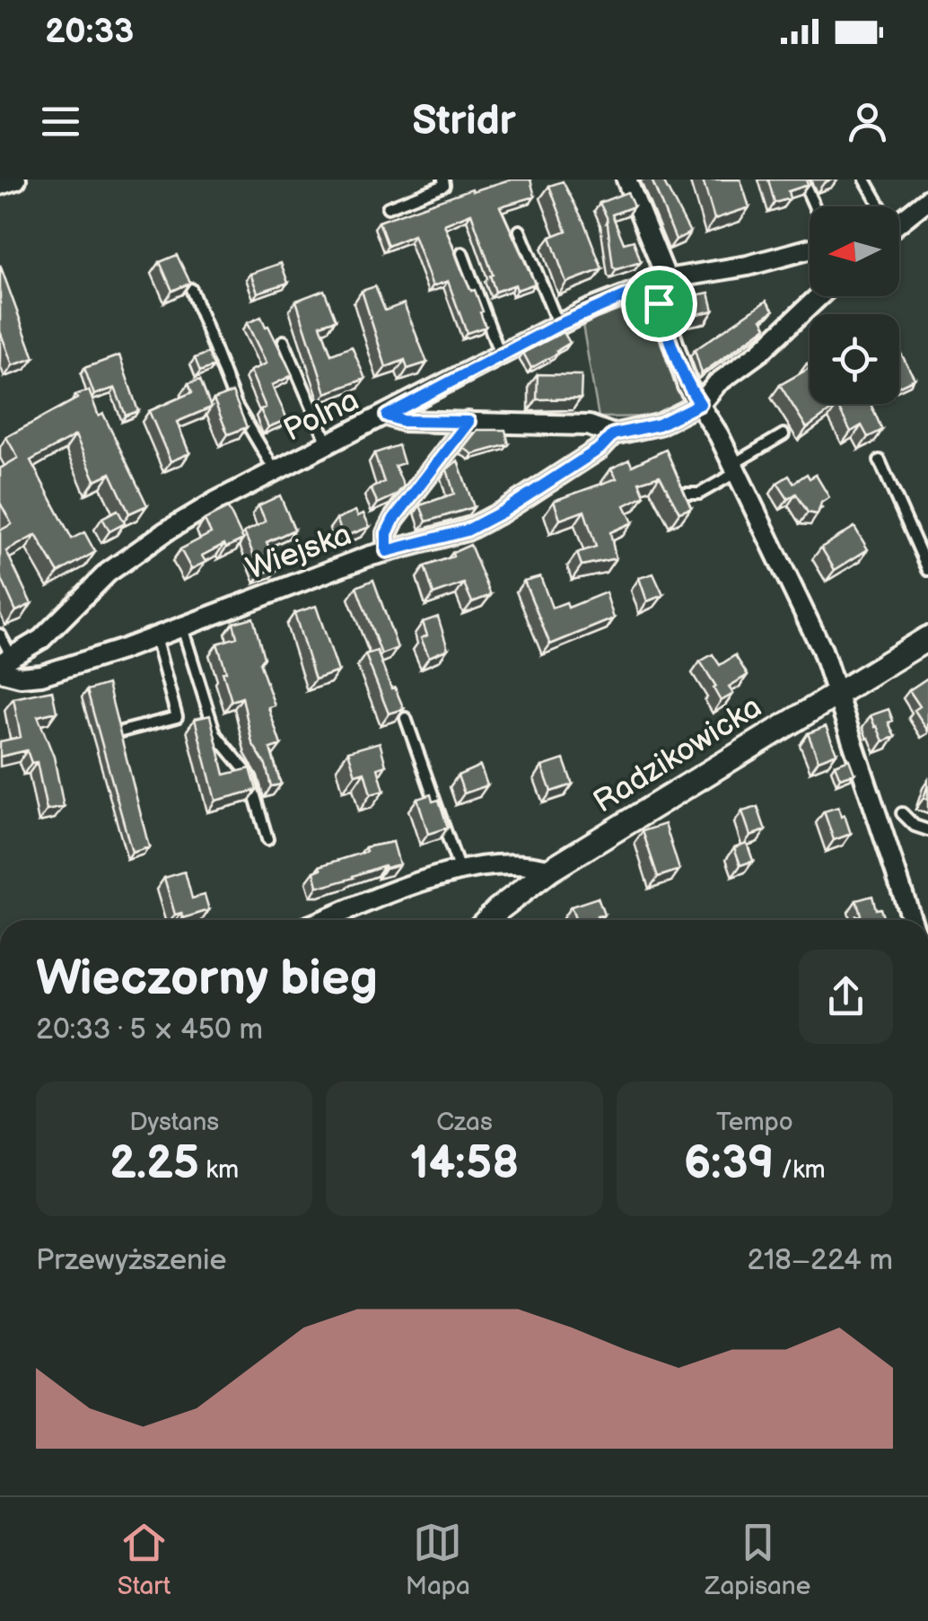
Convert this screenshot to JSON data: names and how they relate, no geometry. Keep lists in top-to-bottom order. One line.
{"streets":{"street":["Polna","Wiejska","Radzikowicka"]},"crossings":[["Polna","Wiejska"]],"north":"left","page":{"status":"20:33","header":"Stridr","heading":["Wieczorny bieg","20:33 · 5 × 450 m"],"stats":[["Dystans","2.25 km"],["Czas","14:58"],["Tempo","6:39 /km"]],"chart":["Przewyższenie","218–224 m"],"tabs":["Start","Mapa","Zapisane"]}}
